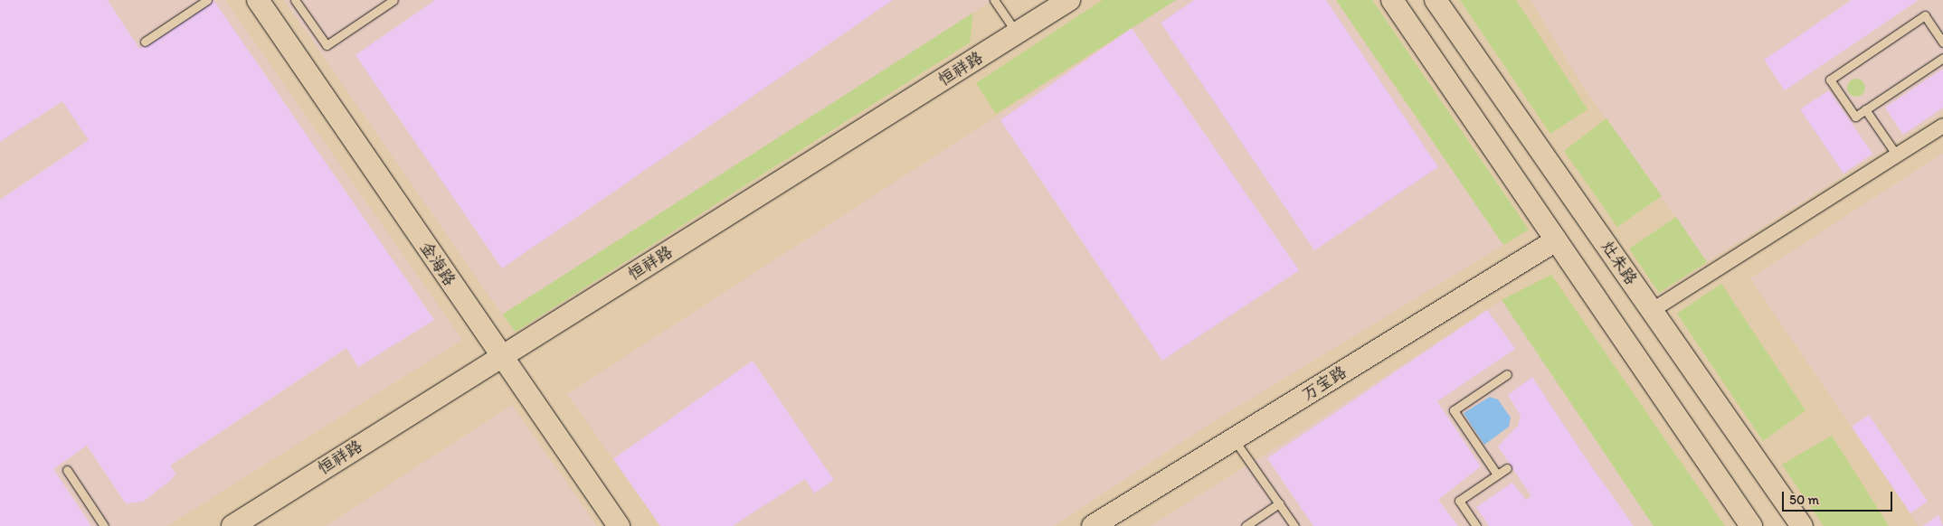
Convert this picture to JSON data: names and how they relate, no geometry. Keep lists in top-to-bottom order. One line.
{"streets":{"street":["恒祥路","灶朱路","金海路","万宝路"]},"crossings":[["恒祥路","金海路"]],"scale_bar":"50 m"}
